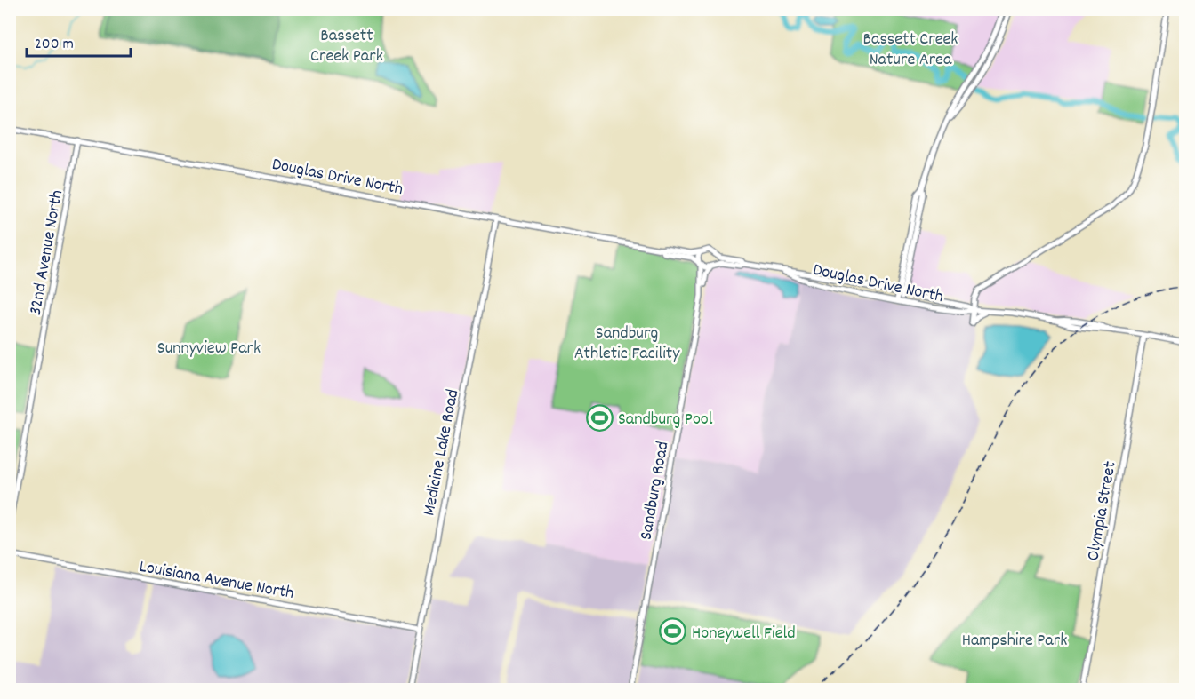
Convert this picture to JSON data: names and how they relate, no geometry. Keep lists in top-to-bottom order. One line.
{"streets":{"street":["Douglas Drive North","32nd Avenue North","Medicine Lake Road","Sandburg Road","Olympia Street","Louisiana Avenue North"]},"crossings":[["Douglas Drive North","32nd Avenue North"],["Douglas Drive North","Medicine Lake Road"],["Douglas Drive North","Sandburg Road"],["Douglas Drive North","Olympia Street"],["Medicine Lake Road","Louisiana Avenue North"]],"parks":["Bassett Creek Park","Bassett Creek Nature Area","Sandburg Athletic Facility","Sunnyview Park","Hampshire Park"],"places":{"sports":["Sandburg Pool","Honeywell Field"]},"scale_bar":"200 m"}
